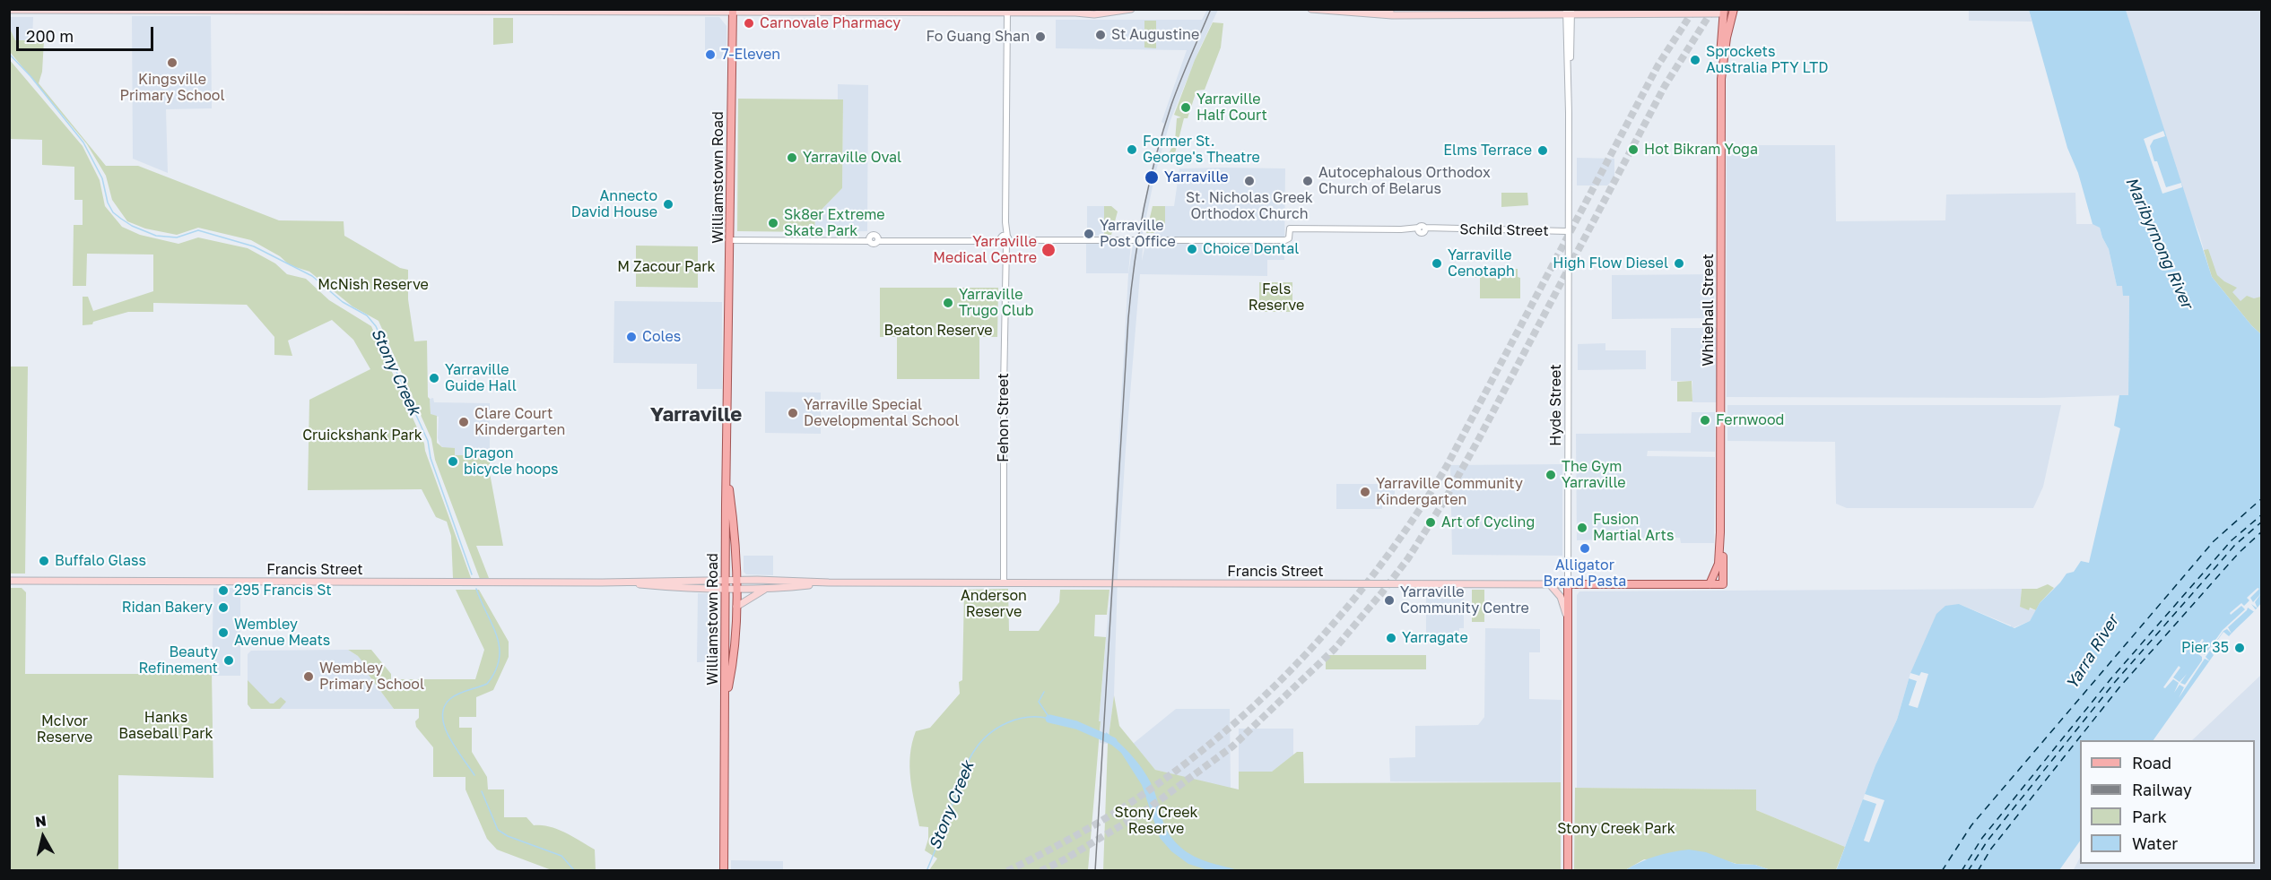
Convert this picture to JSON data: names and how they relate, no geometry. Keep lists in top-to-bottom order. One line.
{"streets":{"main road":["Williamstown Road","Whitehall Street","Hyde Street","Francis Street"],"street":["Schild Street","Fehon Street"]},"crossings":[["Williamstown Road","Francis Street"],["Schild Street","Hyde Street"],["Schild Street","Fehon Street"],["Whitehall Street","Francis Street"],["Hyde Street","Francis Street"],["Fehon Street","Francis Street"]],"districts":["Yarraville"],"water":["Maribyrnong River","Stony Creek","Yarra River"],"parks":["M Zacour Park","McNish Reserve","Fels Reserve","Beaton Reserve","Cruickshank Park","Anderson Reserve","Hanks Baseball Park","McIvor Reserve","Stony Creek Reserve","Stony Creek Park"],"places":["Carnovale Pharmacy","St Augustine","Fo Guang Shan","7-Eleven","Sprockets Australia PTY LTD","Kingsville Primary School","Yarraville Half Court","Former St. George's Theatre","Hot Bikram Yoga","Elms Terrace","Yarraville Oval","Yarraville","St. Nicholas Greek Orthodox Church","Autocephalous Orthodox Church of Belarus","Annecto David House","Sk8er Extreme Skate Park","Yarraville Post Office","Choice Dental","Yarraville Medical Centre","Yarraville Cenotaph","High Flow Diesel","Yarraville Trugo Club","Coles","Yarraville Guide Hall","Yarraville Special Developmental School","Fernwood","Clare Court Kindergarten","Dragon bicycle hoops","The Gym Yarraville","Yarraville Community Kindergarten","Art of Cycling","Fusion Martial Arts","Alligator Brand Pasta","Buffalo Glass","295 Francis St","Yarraville Community Centre","Ridan Bakery","Wembley Avenue Meats","Yarragate","Pier 35","Beauty Refinement","Wembley Primary School"],"legend":["Road","Railway","Park","Water"],"scale_bar":"200 m","north":"top"}
